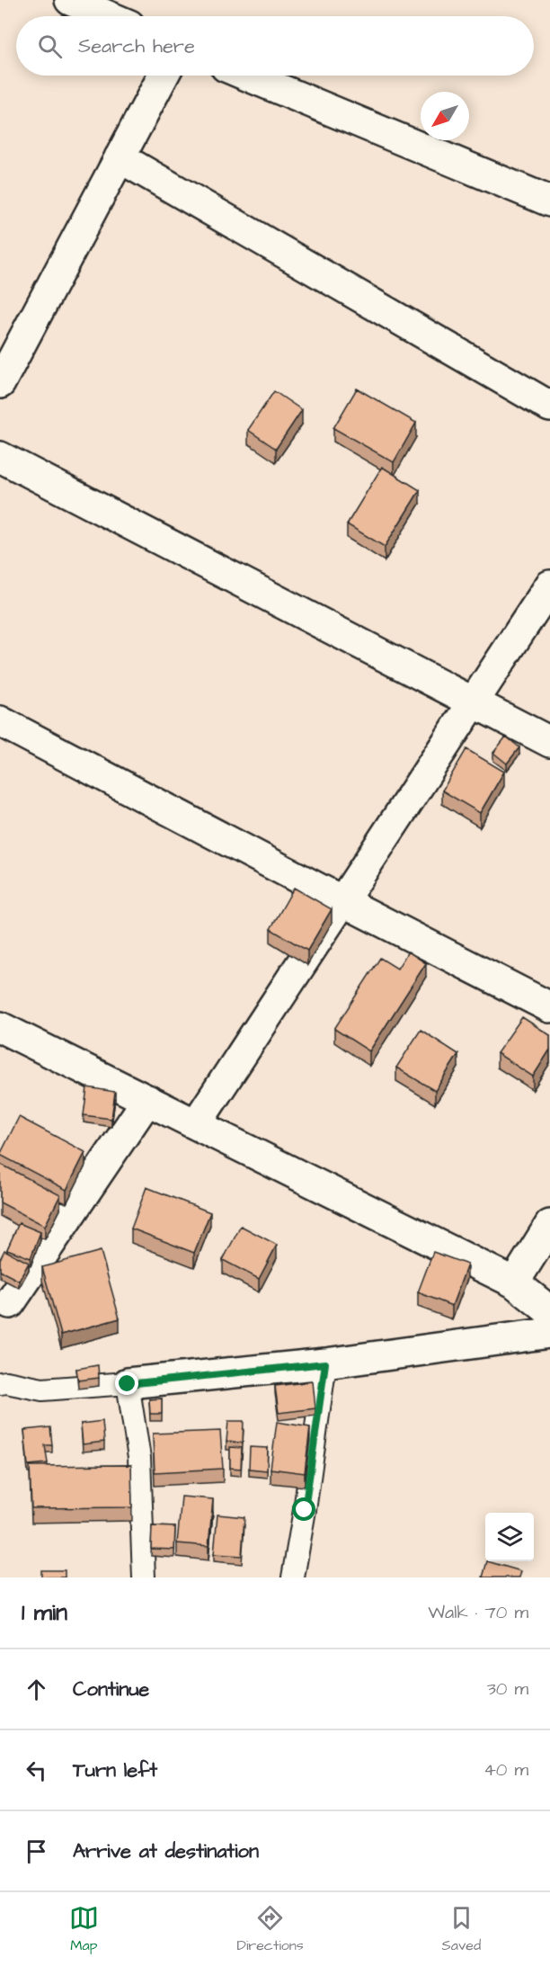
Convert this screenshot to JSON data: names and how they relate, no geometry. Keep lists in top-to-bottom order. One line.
{"north":"bottom left","page":{"search":"Search here","heading":["1 min","Walk · 70 m"],"list":[["Continue","30 m"],["Turn left","40 m"],"Arrive at destination"],"nav":["Map","Directions","Saved"]}}
